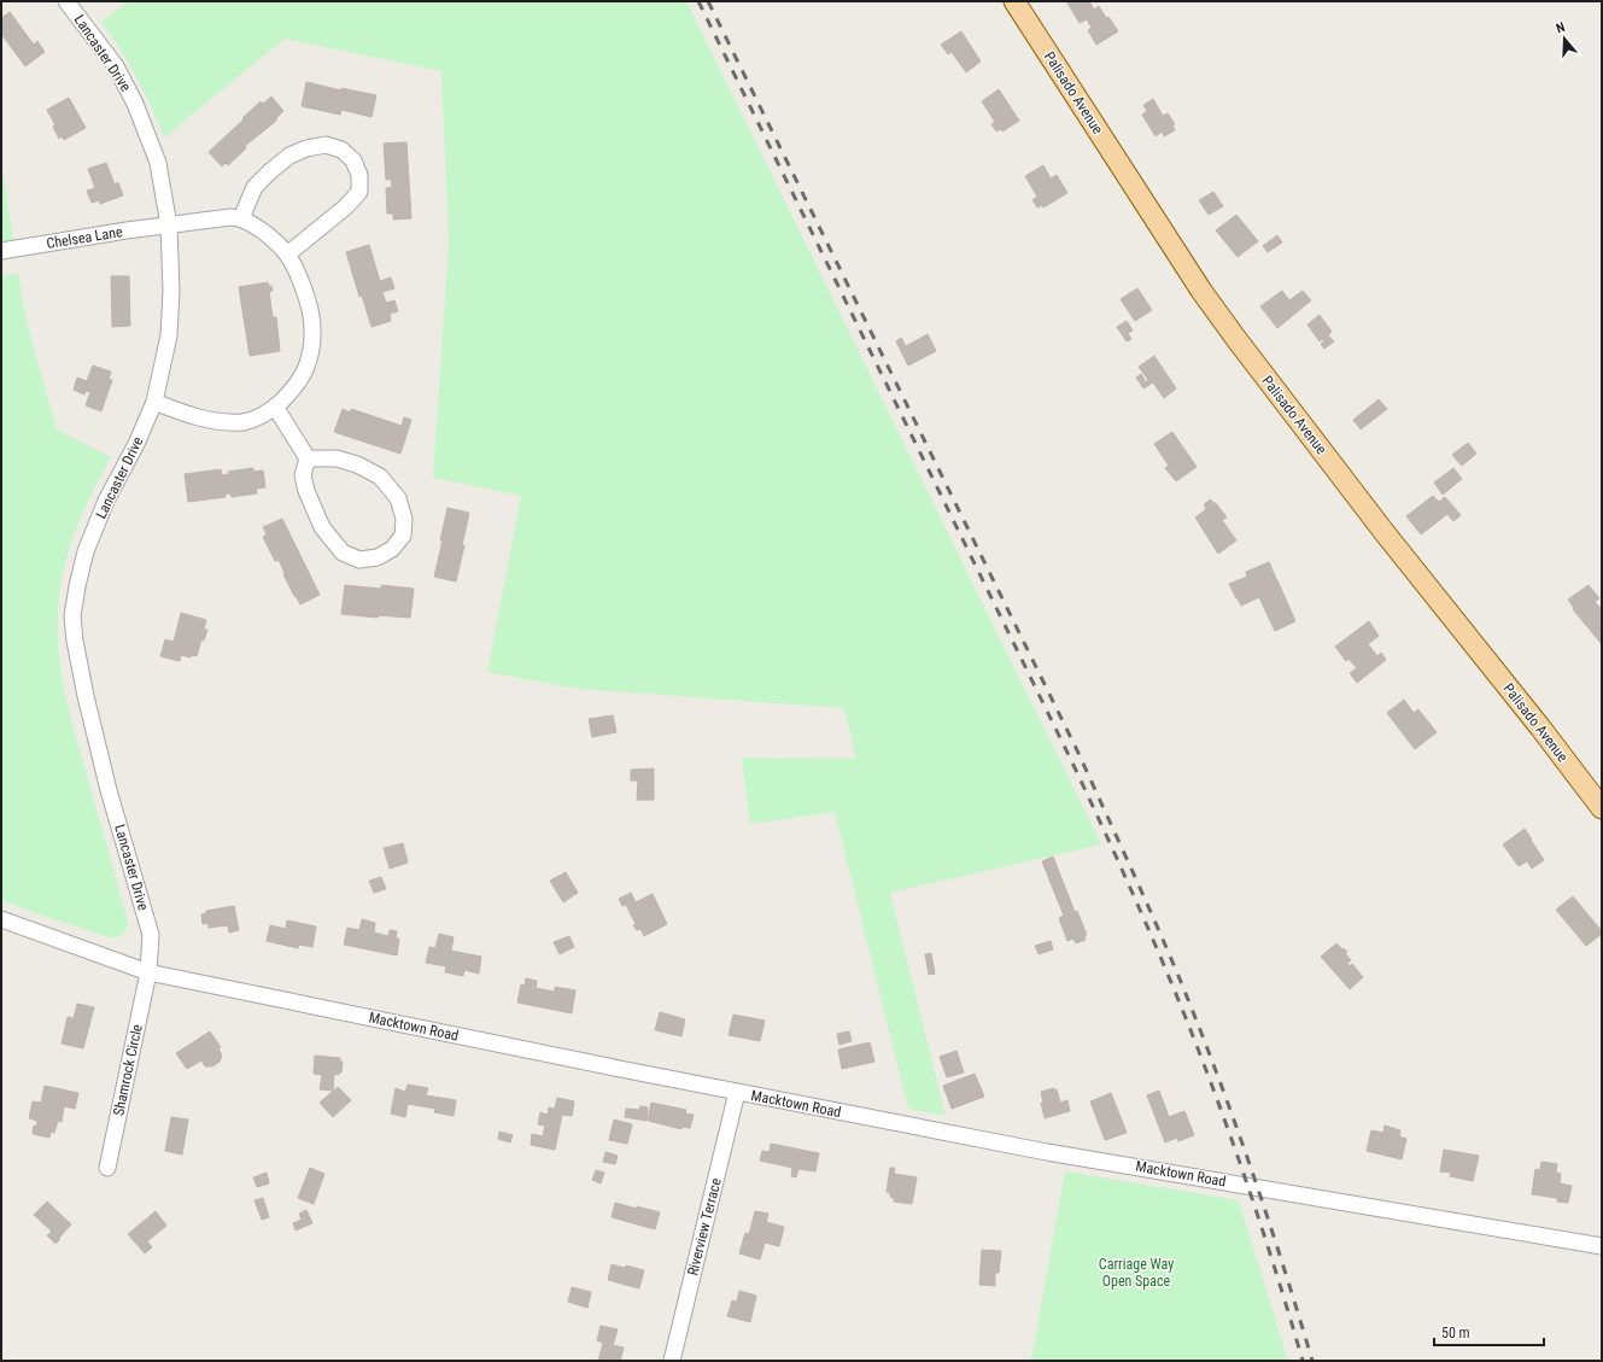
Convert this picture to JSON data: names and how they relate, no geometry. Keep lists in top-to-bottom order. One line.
{"streets":{"main road":["Palisado Avenue"],"street":["Lancaster Drive","Chelsea Lane","Macktown Road","Shamrock Circle","Riverview Terrace"]},"crossings":[["Lancaster Drive","Chelsea Lane"],["Lancaster Drive","Macktown Road"],["Lancaster Drive","Shamrock Circle"],["Macktown Road","Shamrock Circle"],["Macktown Road","Riverview Terrace"]],"parks":["Carriage Way Open Space"],"scale_bar":"50 m","north":"top"}
